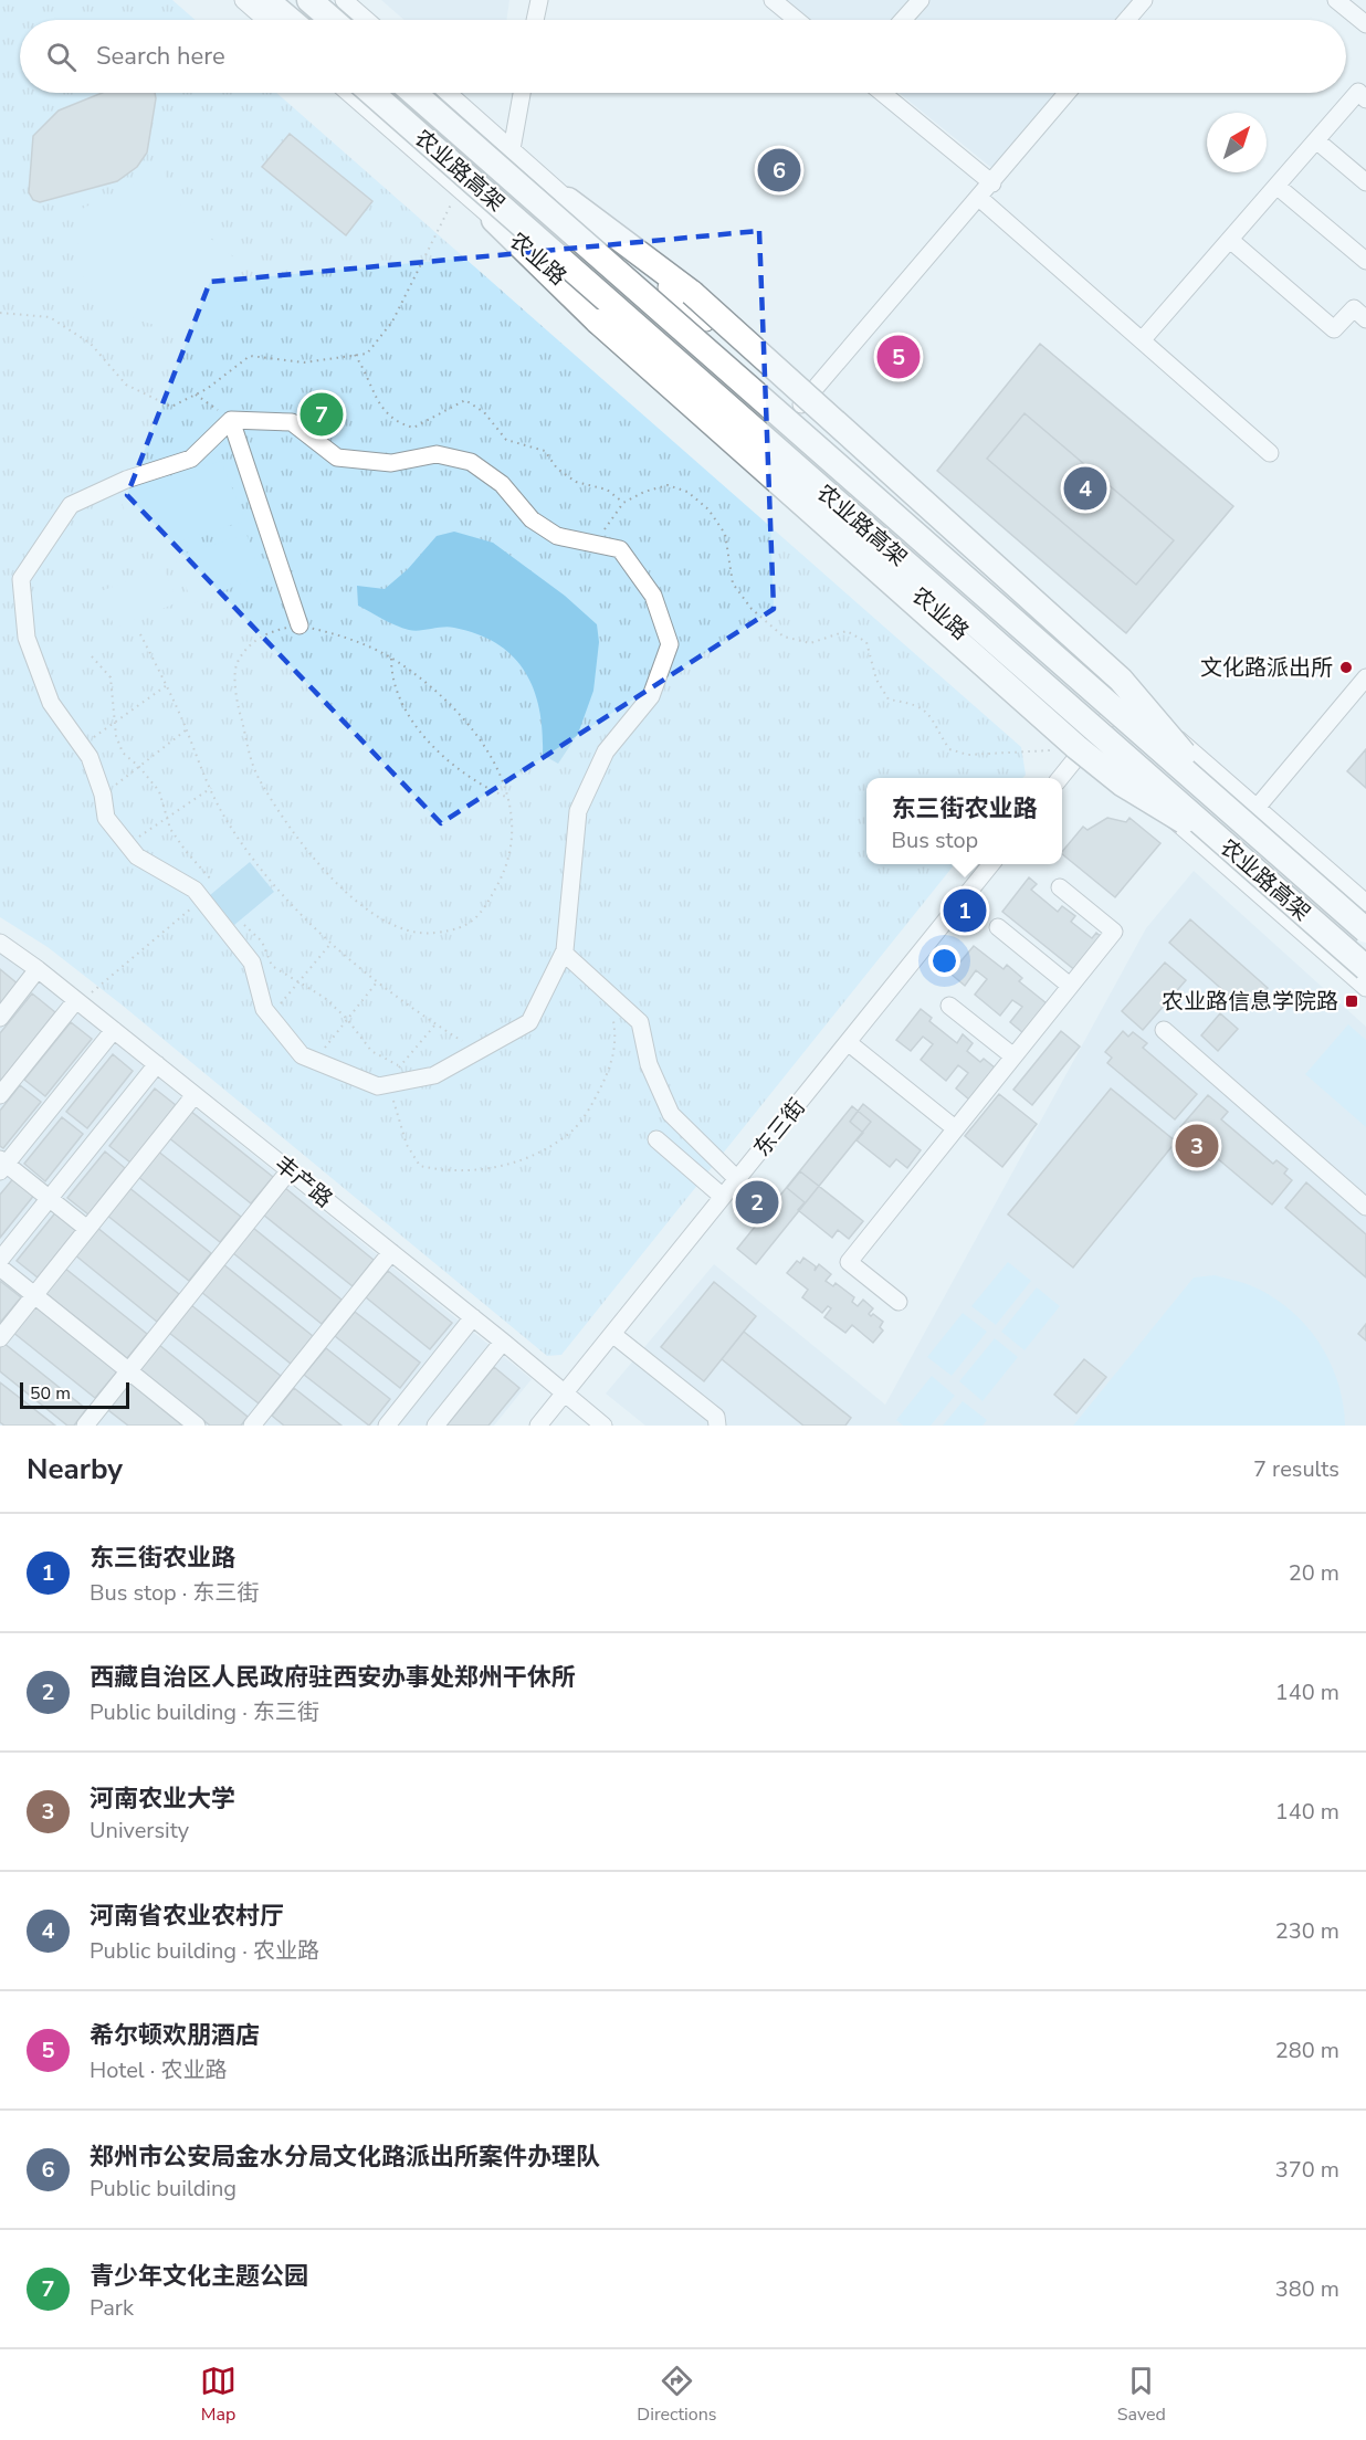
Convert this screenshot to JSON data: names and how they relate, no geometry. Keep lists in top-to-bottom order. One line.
{"streets":{"highway":["农业路高架"],"street":["农业路","东三街","丰产路"]},"crossings":[["东三街","丰产路"]],"places":{"other":["文化路派出所"],"transit":["农业路信息学院路"]},"scale_bar":"50 m","north":"top right","page":{"search":"Search here","pins":["6","5","7","4","1","3","2"],"popup":["东三街农业路","Bus stop"],"scale":"50 m","heading":["Nearby","7 results"],"list":[{"mark":"1","name":"东三街农业路","note":"Bus stop · 东三街","value":"20 m"},{"mark":"2","name":"西藏自治区人民政府驻西安办事处郑州干休所","note":"Public building · 东三街","value":"140 m"},{"mark":"3","name":"河南农业大学","note":"University","value":"140 m"},{"mark":"4","name":"河南省农业农村厅","note":"Public building · 农业路","value":"230 m"},{"mark":"5","name":"希尔顿欢朋酒店","note":"Hotel · 农业路","value":"280 m"},{"mark":"6","name":"郑州市公安局金水分局文化路派出所案件办理队","note":"Public building","value":"370 m"},{"mark":"7","name":"青少年文化主题公园","note":"Park","value":"380 m"}],"nav":["Map","Directions","Saved"]}}
